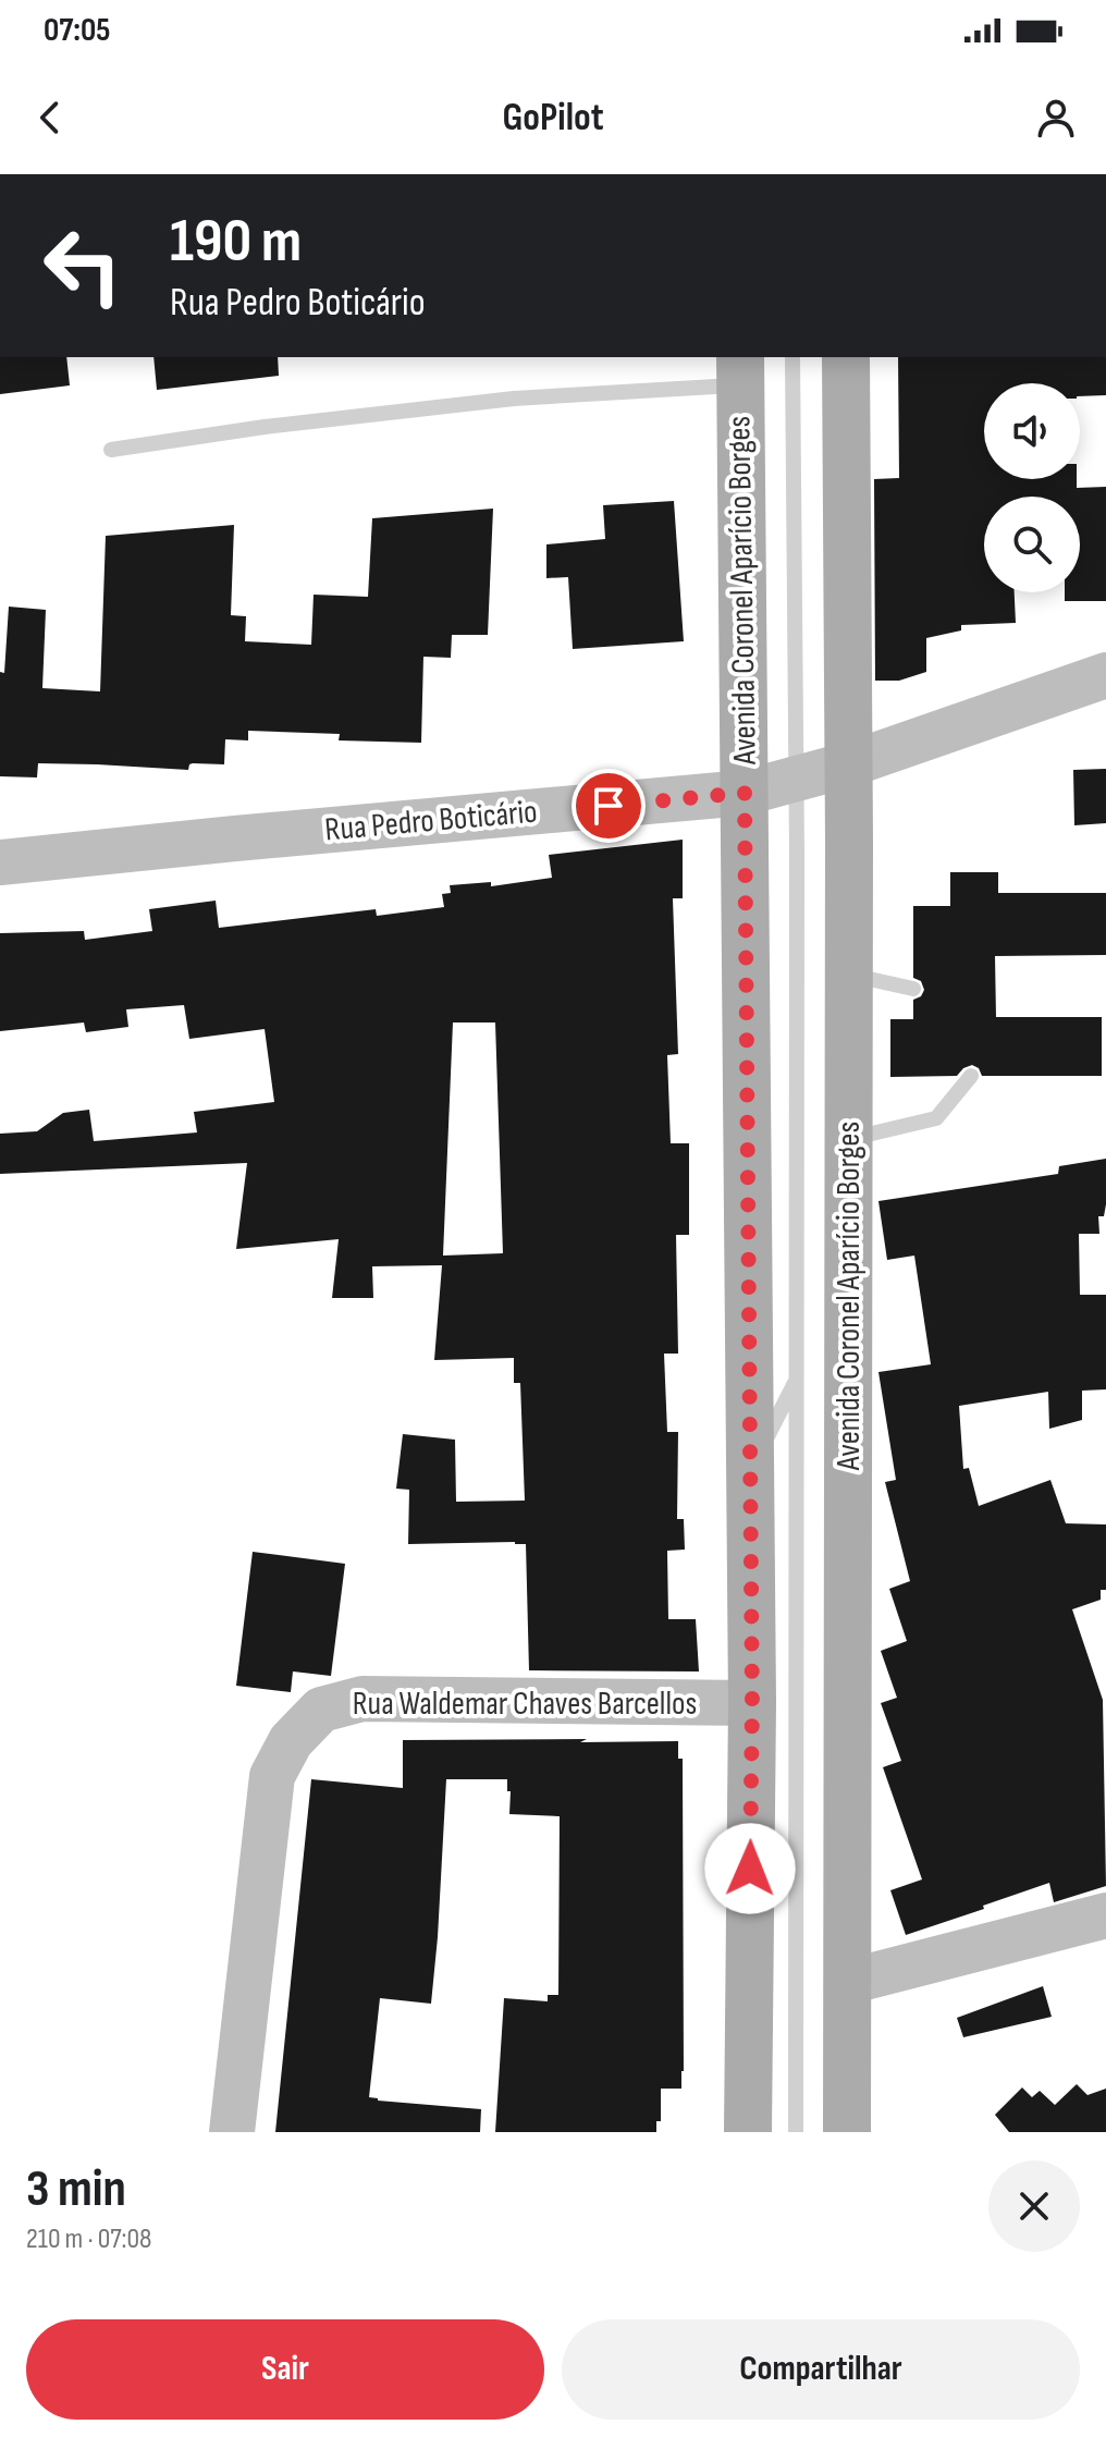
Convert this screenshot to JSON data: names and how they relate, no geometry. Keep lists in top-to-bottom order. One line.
{"streets":{"main road":["Avenida Coronel Aparício Borges"],"street":["Rua Pedro Boticário","Rua Waldemar Chaves Barcellos"]},"crossings":[["Avenida Coronel Aparício Borges","Rua Pedro Boticário"],["Avenida Coronel Aparício Borges","Rua Waldemar Chaves Barcellos"]],"page":{"status":"07:05","header":"GoPilot","turn":["190 m","Rua Pedro Boticário"],"heading":["3 min","210 m · 07:08"],"buttons":["Sair","Compartilhar"]}}
